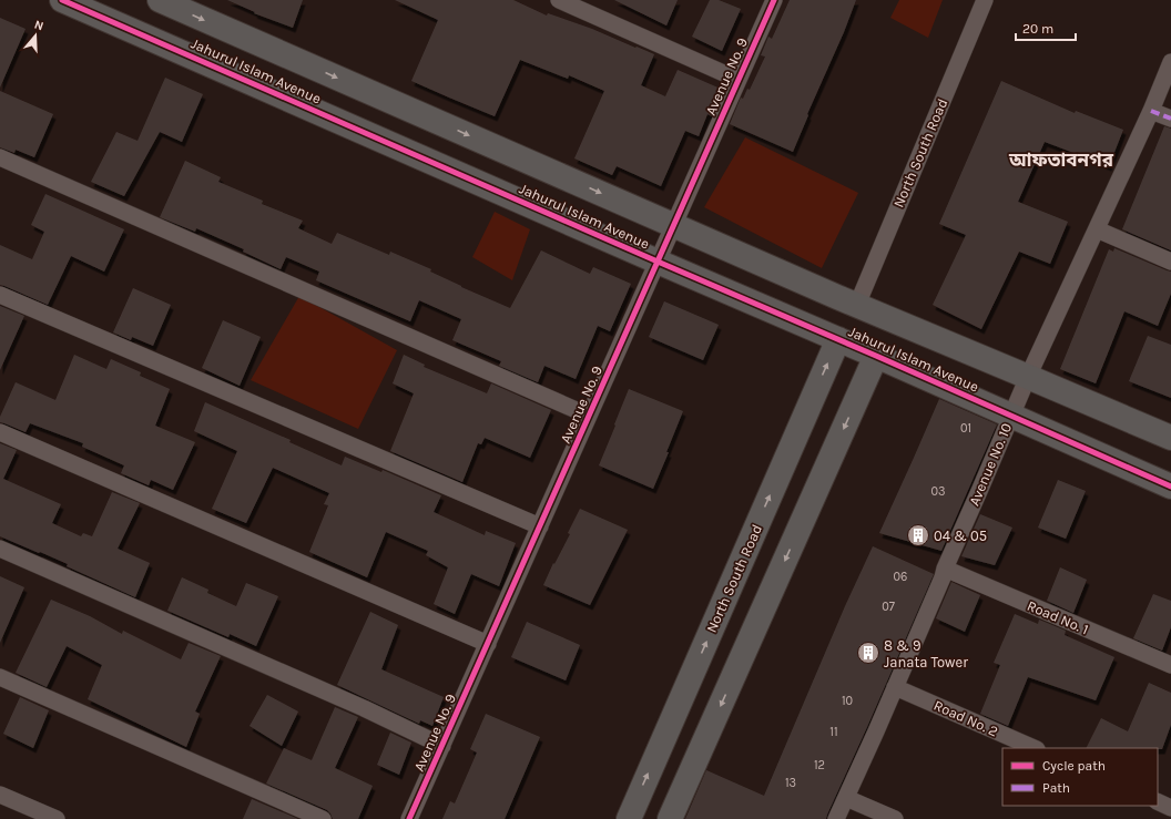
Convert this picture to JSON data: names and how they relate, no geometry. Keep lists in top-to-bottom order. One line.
{"streets":{"street":["Jahurul Islam Avenue","Avenue No. 9","North South Road","Avenue No. 10","Road No. 1","Road No. 2"]},"crossings":[["Jahurul Islam Avenue","Avenue No. 9"],["Jahurul Islam Avenue","North South Road"],["Jahurul Islam Avenue","Avenue No. 10"],["Avenue No. 10","Road No. 1"],["Avenue No. 10","Road No. 2"]],"districts":["আফতাবনগর"],"places":{"building":["04 & 05","8 & 9 Janata Tower"]},"house_numbers":["01","03","06","07","10","11","12","13"],"legend":["Cycle path","Path"],"scale_bar":"20 m","north":"top"}
